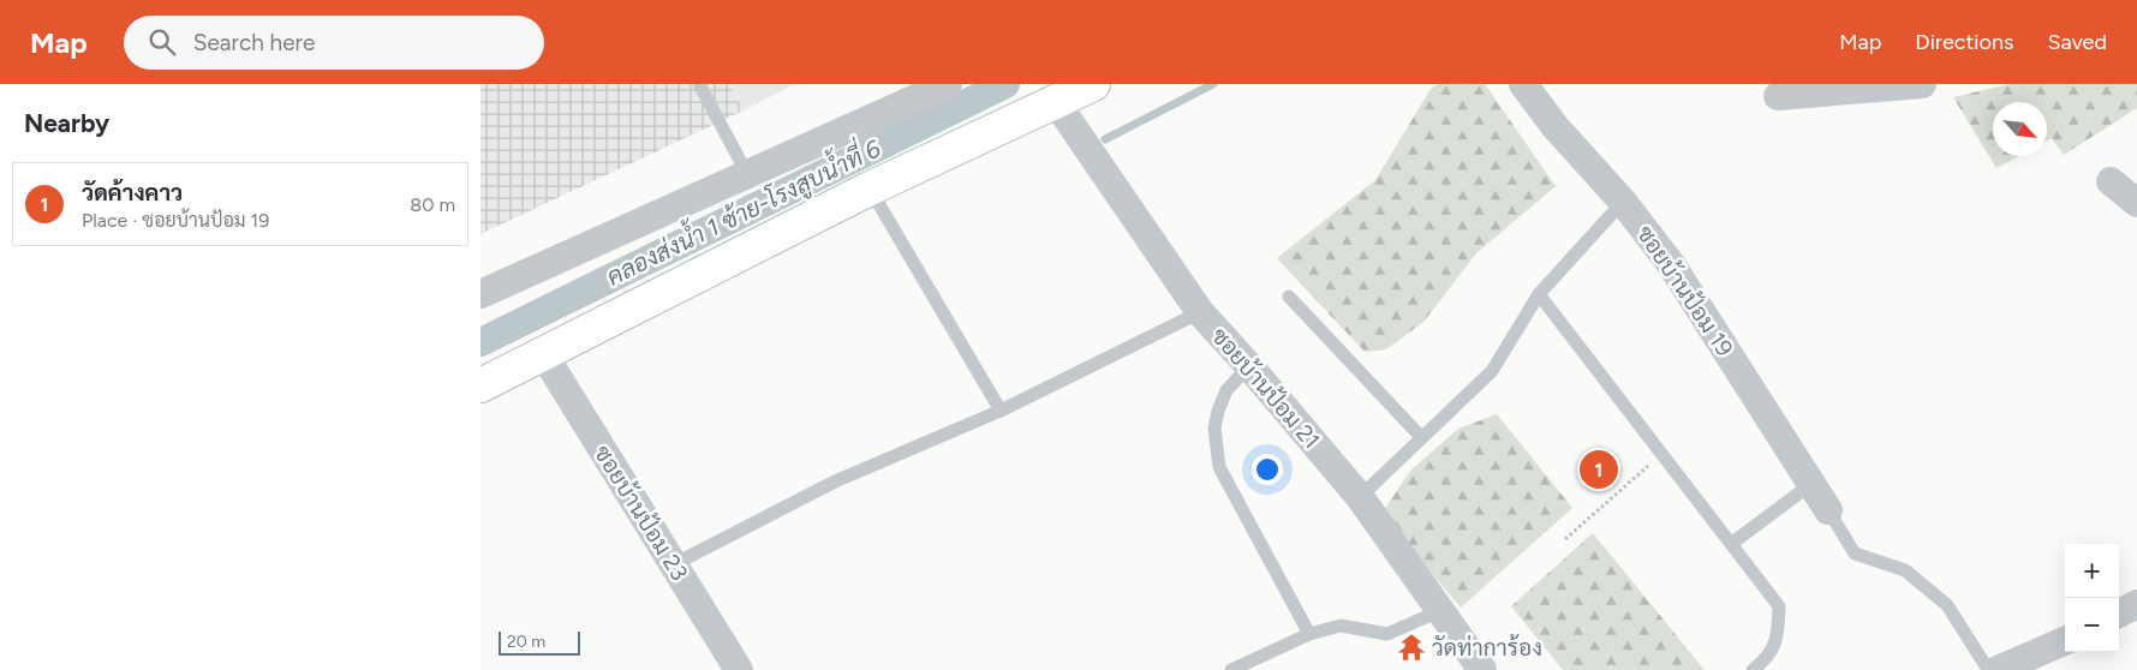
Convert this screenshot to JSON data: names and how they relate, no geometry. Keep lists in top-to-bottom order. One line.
{"streets":{"street":["ซอยบ้านป้อม 19","ซอยบ้านป้อม 21","ซอยบ้านป้อม 23"]},"water":["คลองส่งน้ำ 1 ซ้าย-โรงสูบน้ำที่ 6"],"places":{"temple":["วัดท่าการ้อง"]},"scale_bar":"20 m","north":"bottom right","page":{"header":"Map","search":"Search here","nav":["Map","Directions","Saved"],"heading":"Nearby","list":[{"mark":"1","name":"วัดค้างคาว","note":"Place · ซอยบ้านป้อม 19","value":"80 m"}],"pins":"1","map_buttons":["+","−"],"scale":"20 m"}}
